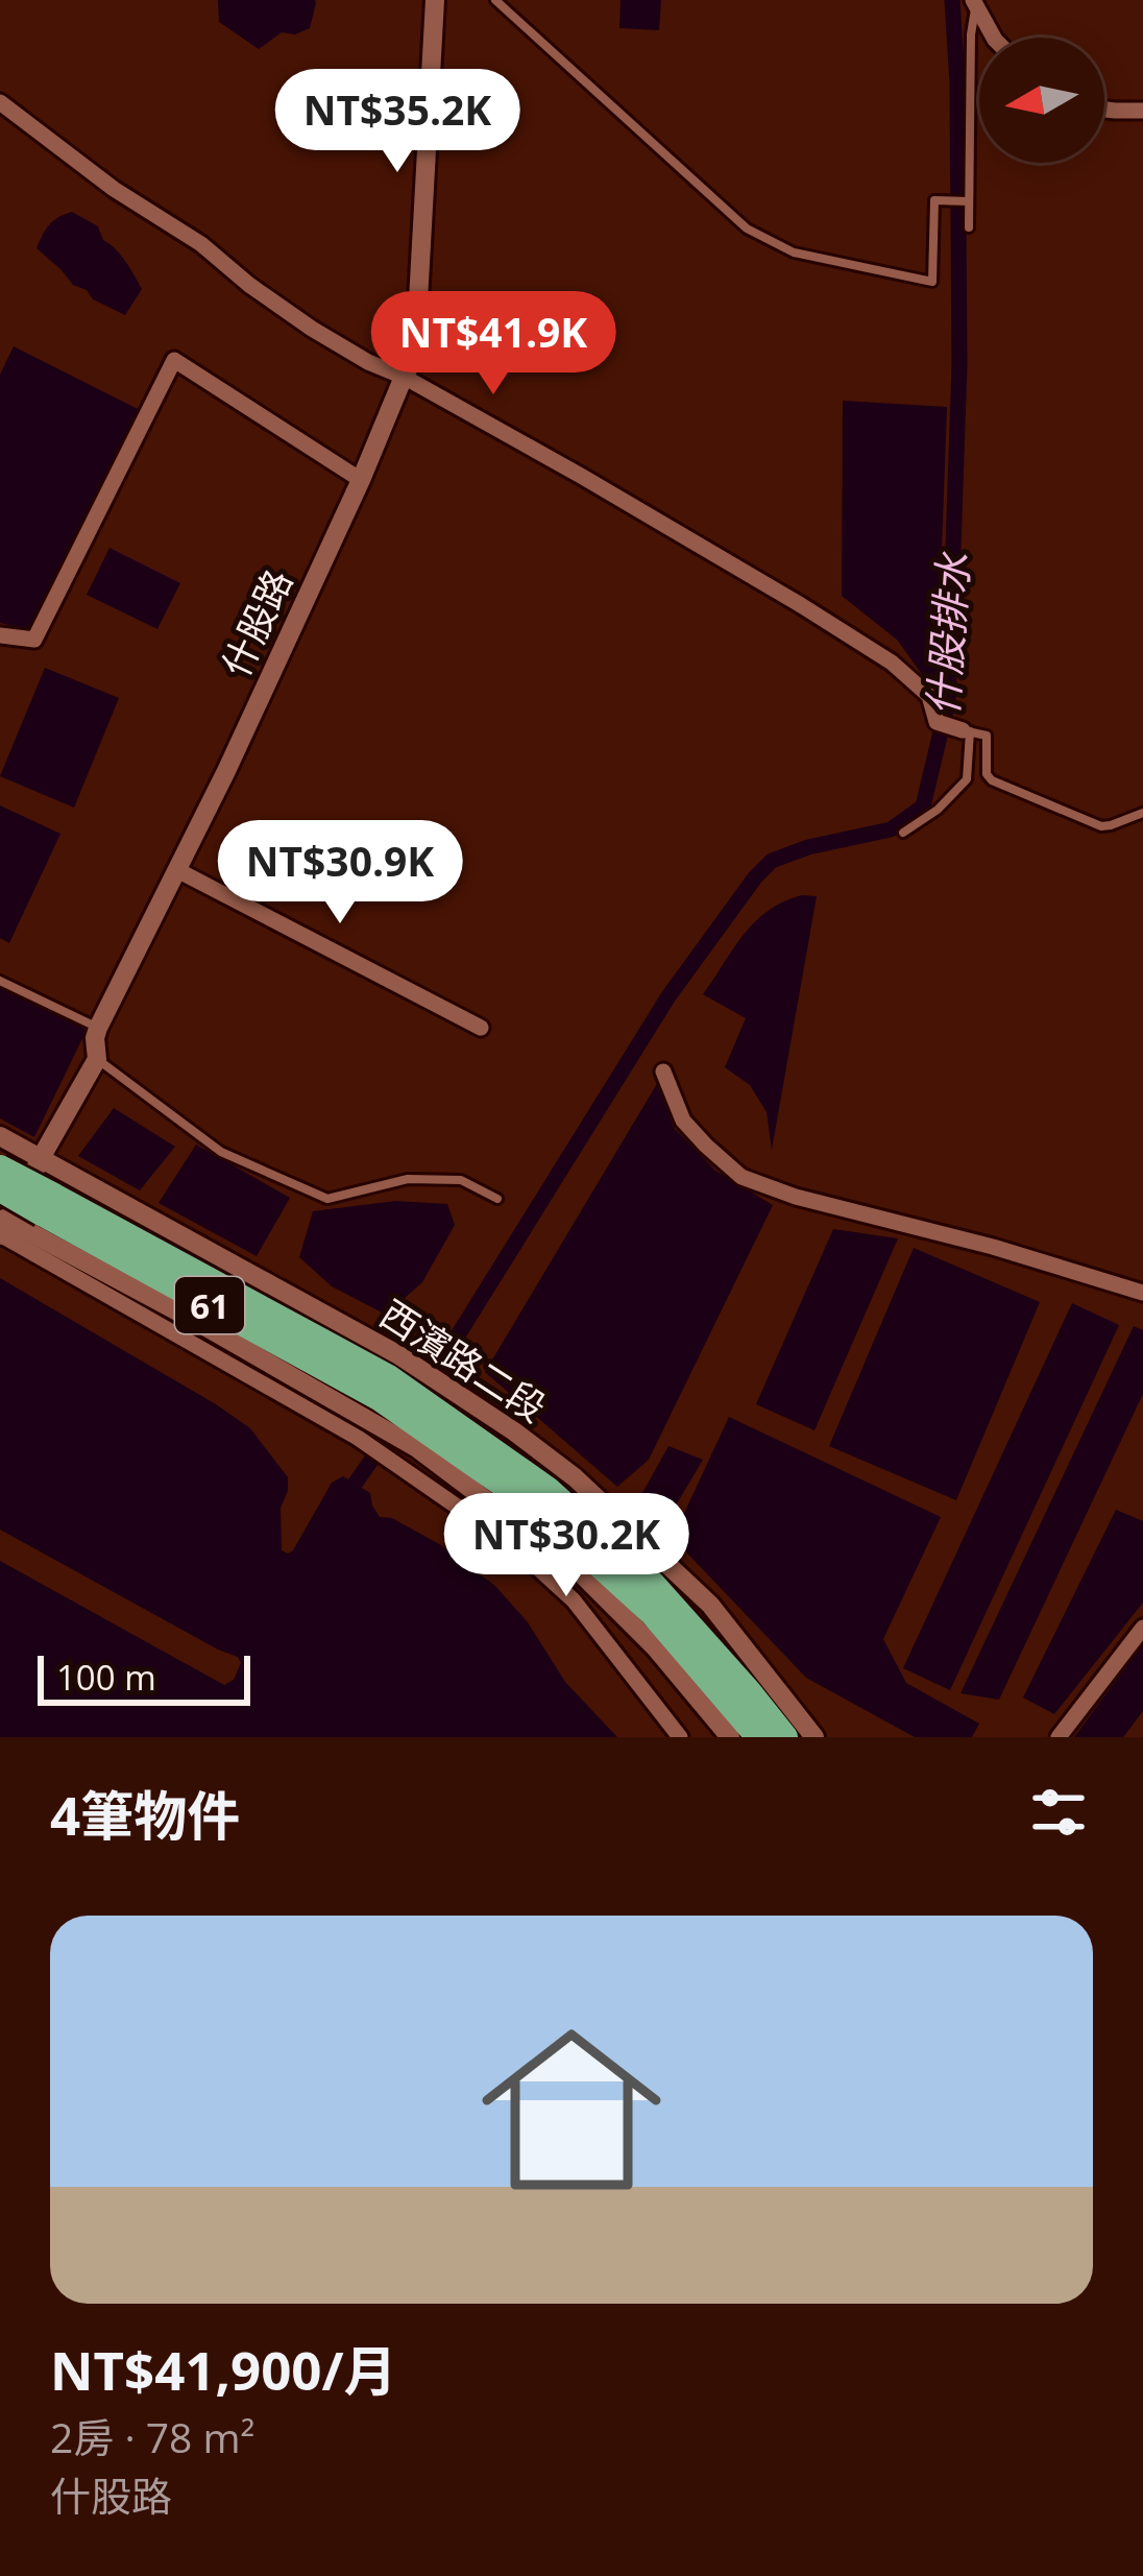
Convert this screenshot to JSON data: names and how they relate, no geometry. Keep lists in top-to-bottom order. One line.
{"streets":{"highway":["61"],"street":["什股路","西濱路二段"]},"crossings":[["什股路","西濱路二段"],["61","西濱路二段"]],"water":["什股排水"],"scale_bar":"100 m","north":"left","page":{"price":["NT$35.2K","NT$41.9K","NT$30.9K","NT$30.2K"],"scale":"100 m","heading":"4筆物件","list":[{"name":"NT$41,900/月","note":"2房 · 78 m² · 什股路"}]}}
